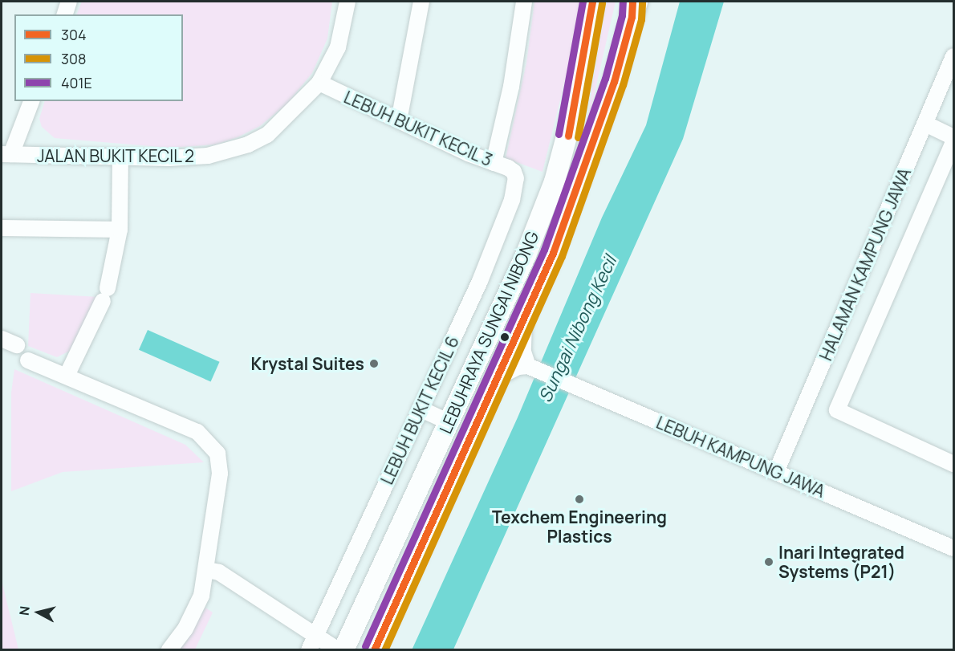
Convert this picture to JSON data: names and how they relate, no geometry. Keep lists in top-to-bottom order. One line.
{"streets":{"main road":["LEBUHRAYA SUNGAI NIBONG"],"street":["LEBUH BUKIT KECIL 3","JALAN BUKIT KECIL 2","HALAMAN KAMPUNG JAWA","LEBUH BUKIT KECIL 6","LEBUH KAMPUNG JAWA"]},"crossings":[["LEBUH BUKIT KECIL 3","JALAN BUKIT KECIL 2"],["LEBUH BUKIT KECIL 3","LEBUH BUKIT KECIL 6"],["HALAMAN KAMPUNG JAWA","LEBUH KAMPUNG JAWA"]],"water":["Sungai Nibong Kecil"],"places":["Krystal Suites","Texchem Engineering Plastics","Inari Integrated Systems (P21)"],"lines":["transit line 304","transit line 401E","transit line 308"],"legend":["304","308","401E"],"north":"left"}
